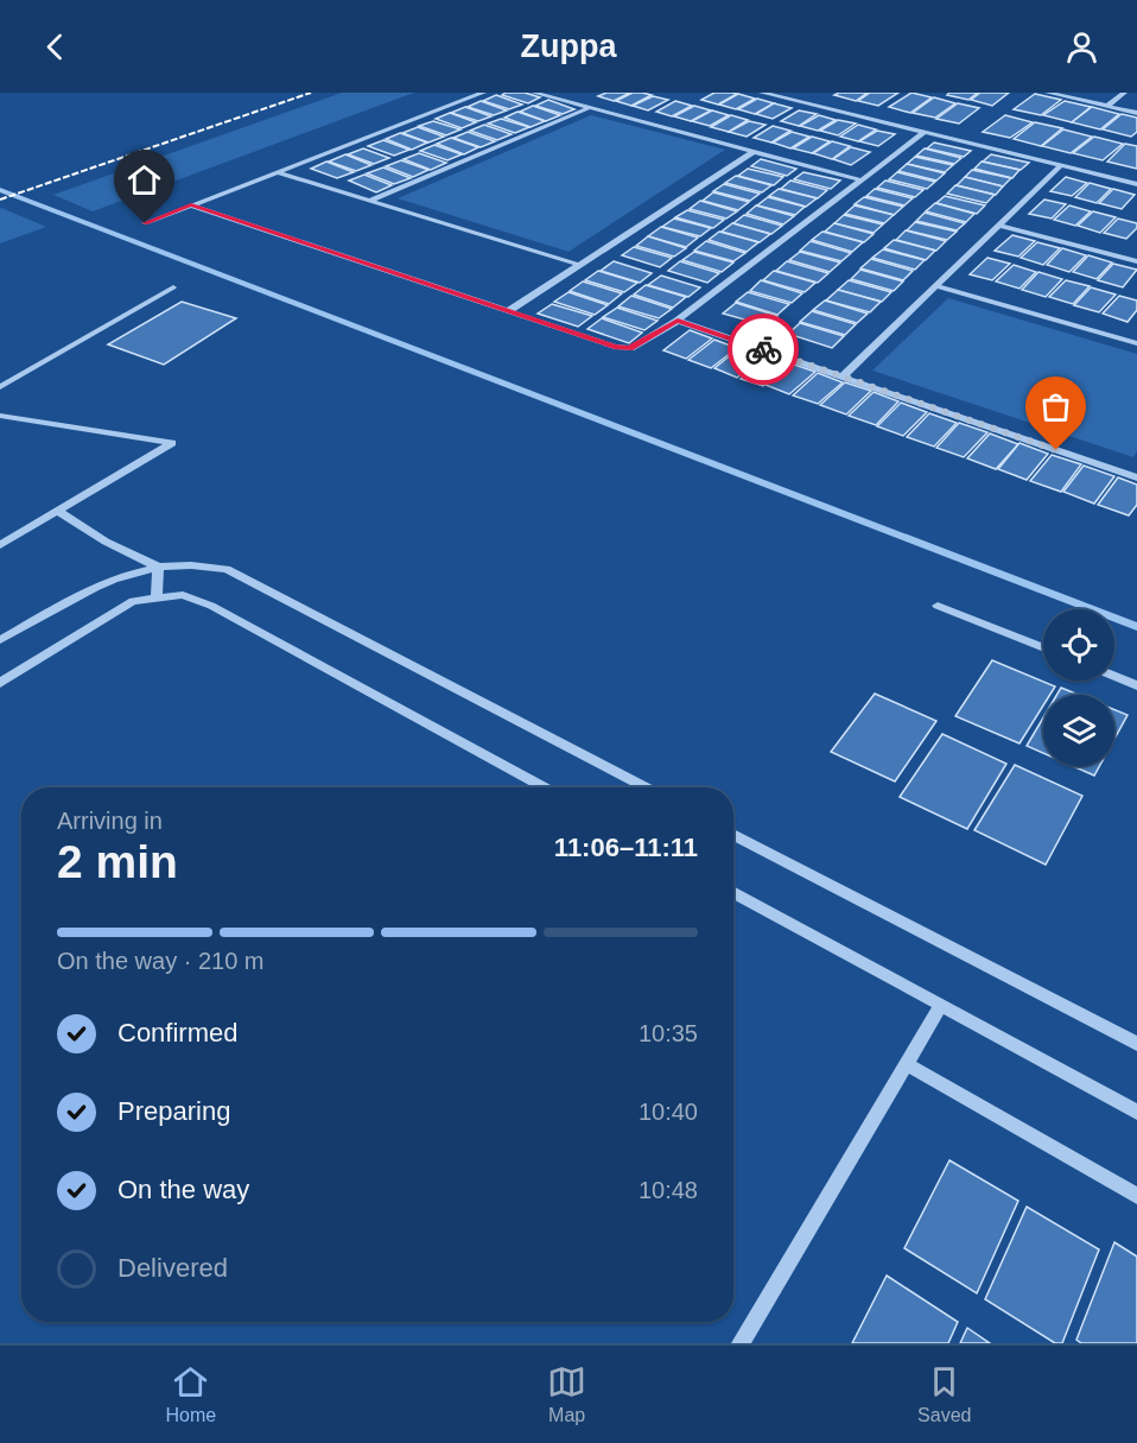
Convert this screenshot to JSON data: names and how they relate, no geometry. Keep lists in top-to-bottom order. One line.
{"page":{"header":"Zuppa","heading":["2 min","Arriving in","11:06–11:11"],"bar":"On the way · 210 m","list":[["Confirmed","10:35"],["Preparing","10:40"],["On the way","10:48"],"Delivered"],"tabs":["Home","Map","Saved"]}}
